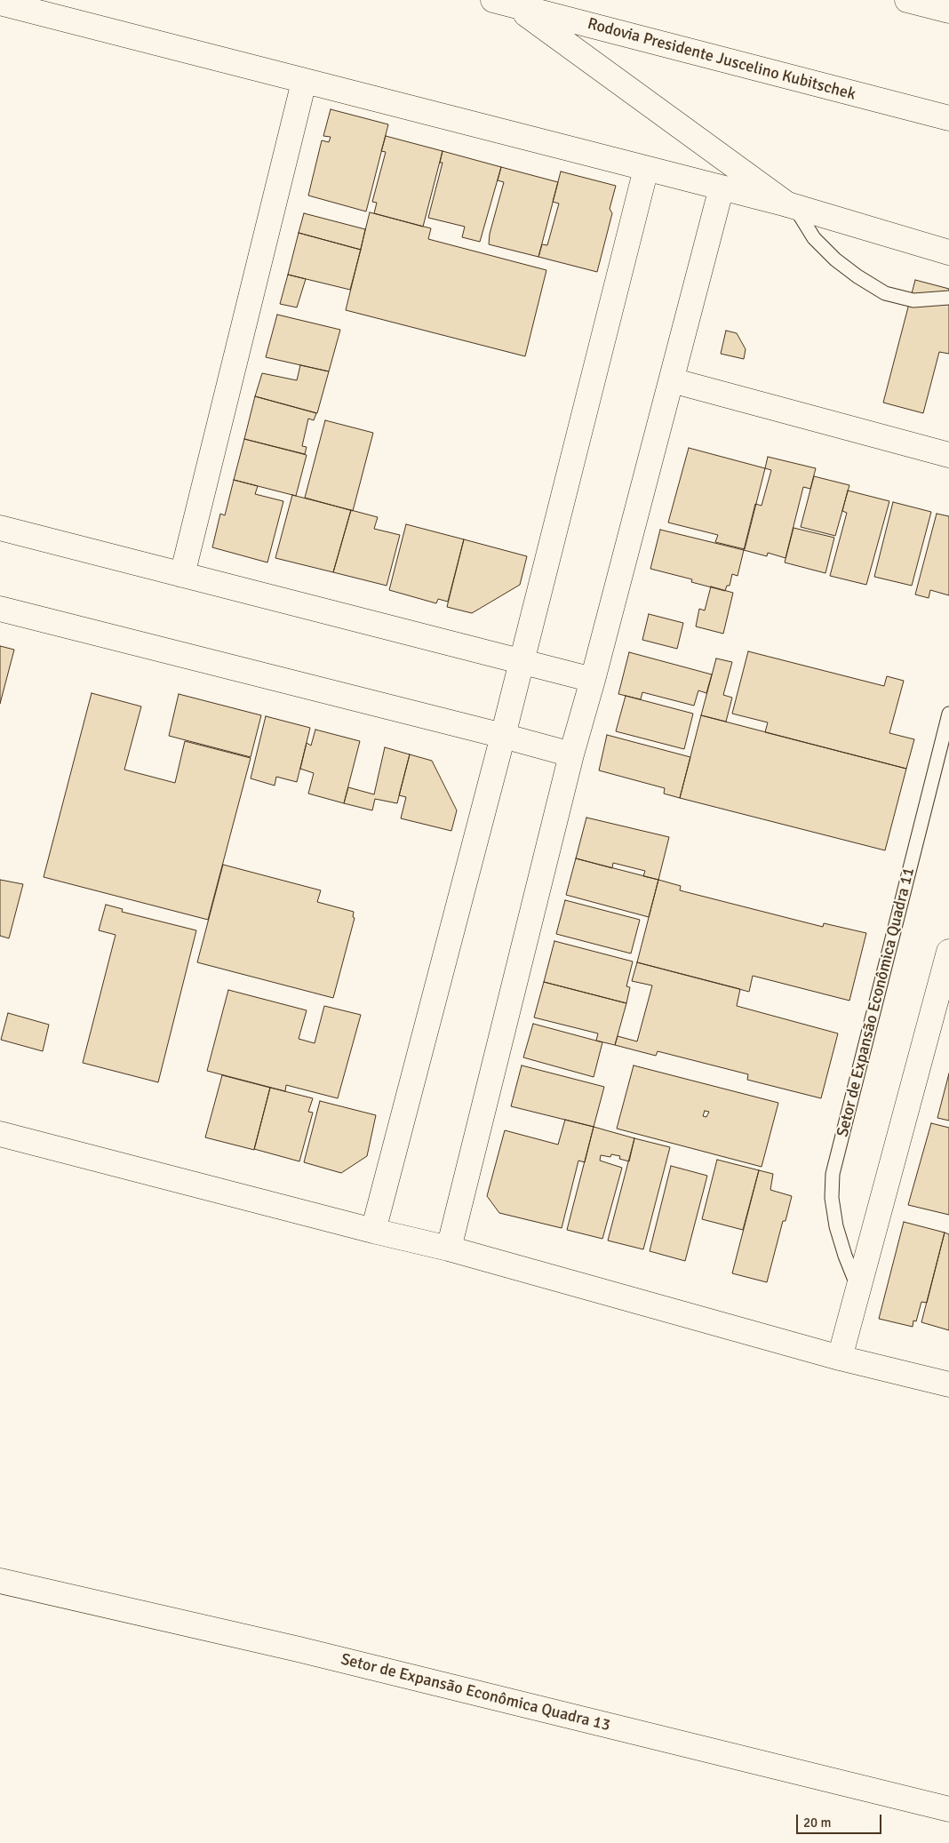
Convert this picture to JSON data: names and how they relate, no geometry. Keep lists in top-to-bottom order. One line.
{"streets":{"main road":["Rodovia Presidente Juscelino Kubitschek","Setor de Expansão Econômica Quadra 13"],"lane":["Setor de Expansão Econômica Quadra 11"]},"scale_bar":"20 m"}
